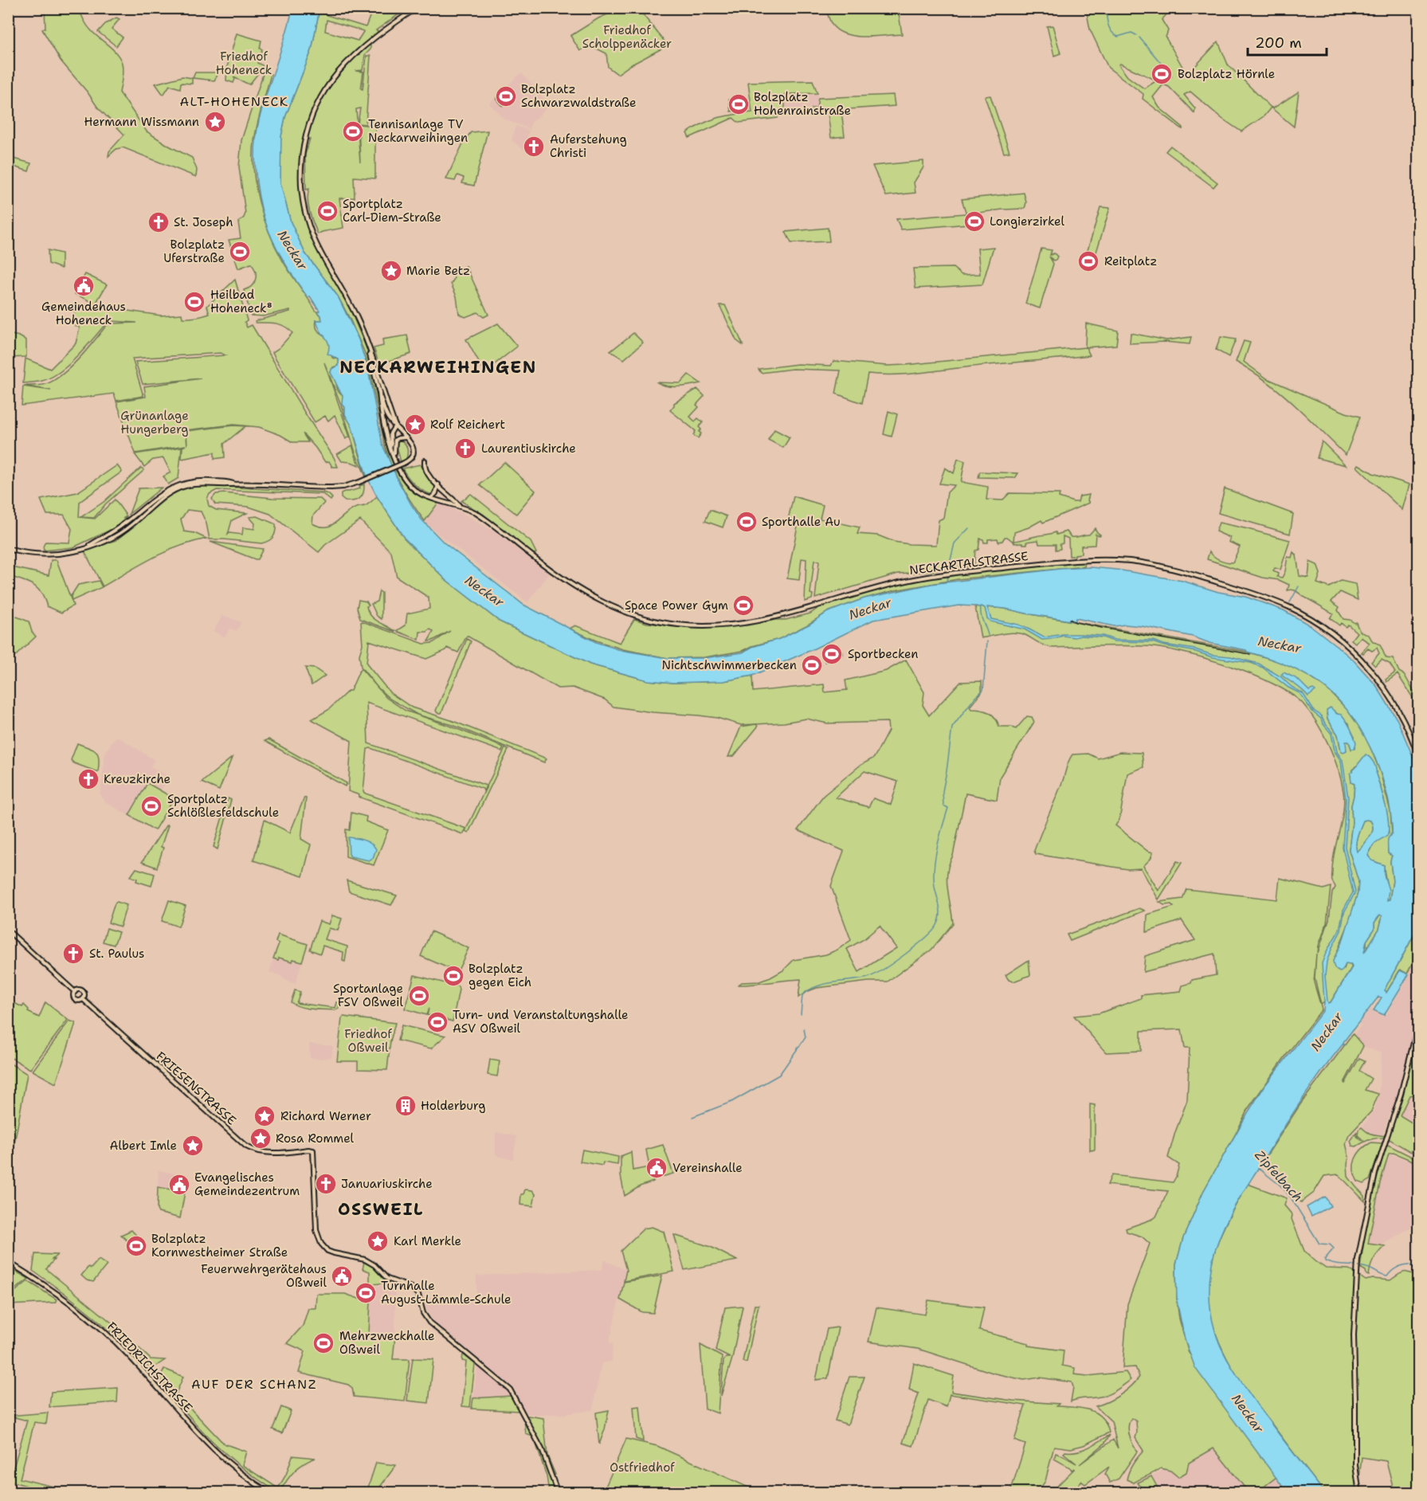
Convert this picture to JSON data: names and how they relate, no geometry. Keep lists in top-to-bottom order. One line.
{"streets":{"main road":["NECKARTALSTRASSE","FRIESENSTRASSE","FRIEDRICHSTRASSE"]},"districts":["ALT-HOHENECK","NECKARWEIHINGEN","OSSWEIL","AUF DER SCHANZ"],"water":["Neckar","Zipfelbach"],"parks":["Friedhof Scholppenäcker","Friedhof Hoheneck","Grünanlage Hungerberg","Friedhof Oßweil","Ostfriedhof"],"places":{"sports":["Bolzplatz Hörnle","Bolzplatz Schwarzwaldstraße","Bolzplatz Hohenrainstraße","Tennisanlage TV Neckarweihingen","Sportplatz Carl-Diem-Straße","Longierzirkel","Bolzplatz Uferstraße","Reitplatz","Heilbad Hoheneck⁸","Sporthalle Au","Space Power Gym","Sportbecken","Nichtschwimmerbecken","Sportplatz Schlößlesfeldschule","Bolzplatz gegen Eich","Sportanlage FSV Oßweil","Turn- und Veranstaltungshalle ASV Oßweil","Bolzplatz Kornwestheimer Straße","Turnhalle August-Lämmle-Schule","Mehrzweckhalle Oßweil"],"place":["Hermann Wissmann","Marie Betz","Rolf Reichert","Richard Werner","Rosa Rommel","Albert Imle","Karl Merkle"],"church":["Auferstehung Christi","St. Joseph","Laurentiuskirche","Kreuzkirche","St. Paulus","Januariuskirche"],"public building":["Gemeindehaus Hoheneck","Vereinshalle","Evangelisches Gemeindezentrum","Feuerwehrgerätehaus Oßweil"],"building":["Holderburg"]},"scale_bar":"200 m"}
